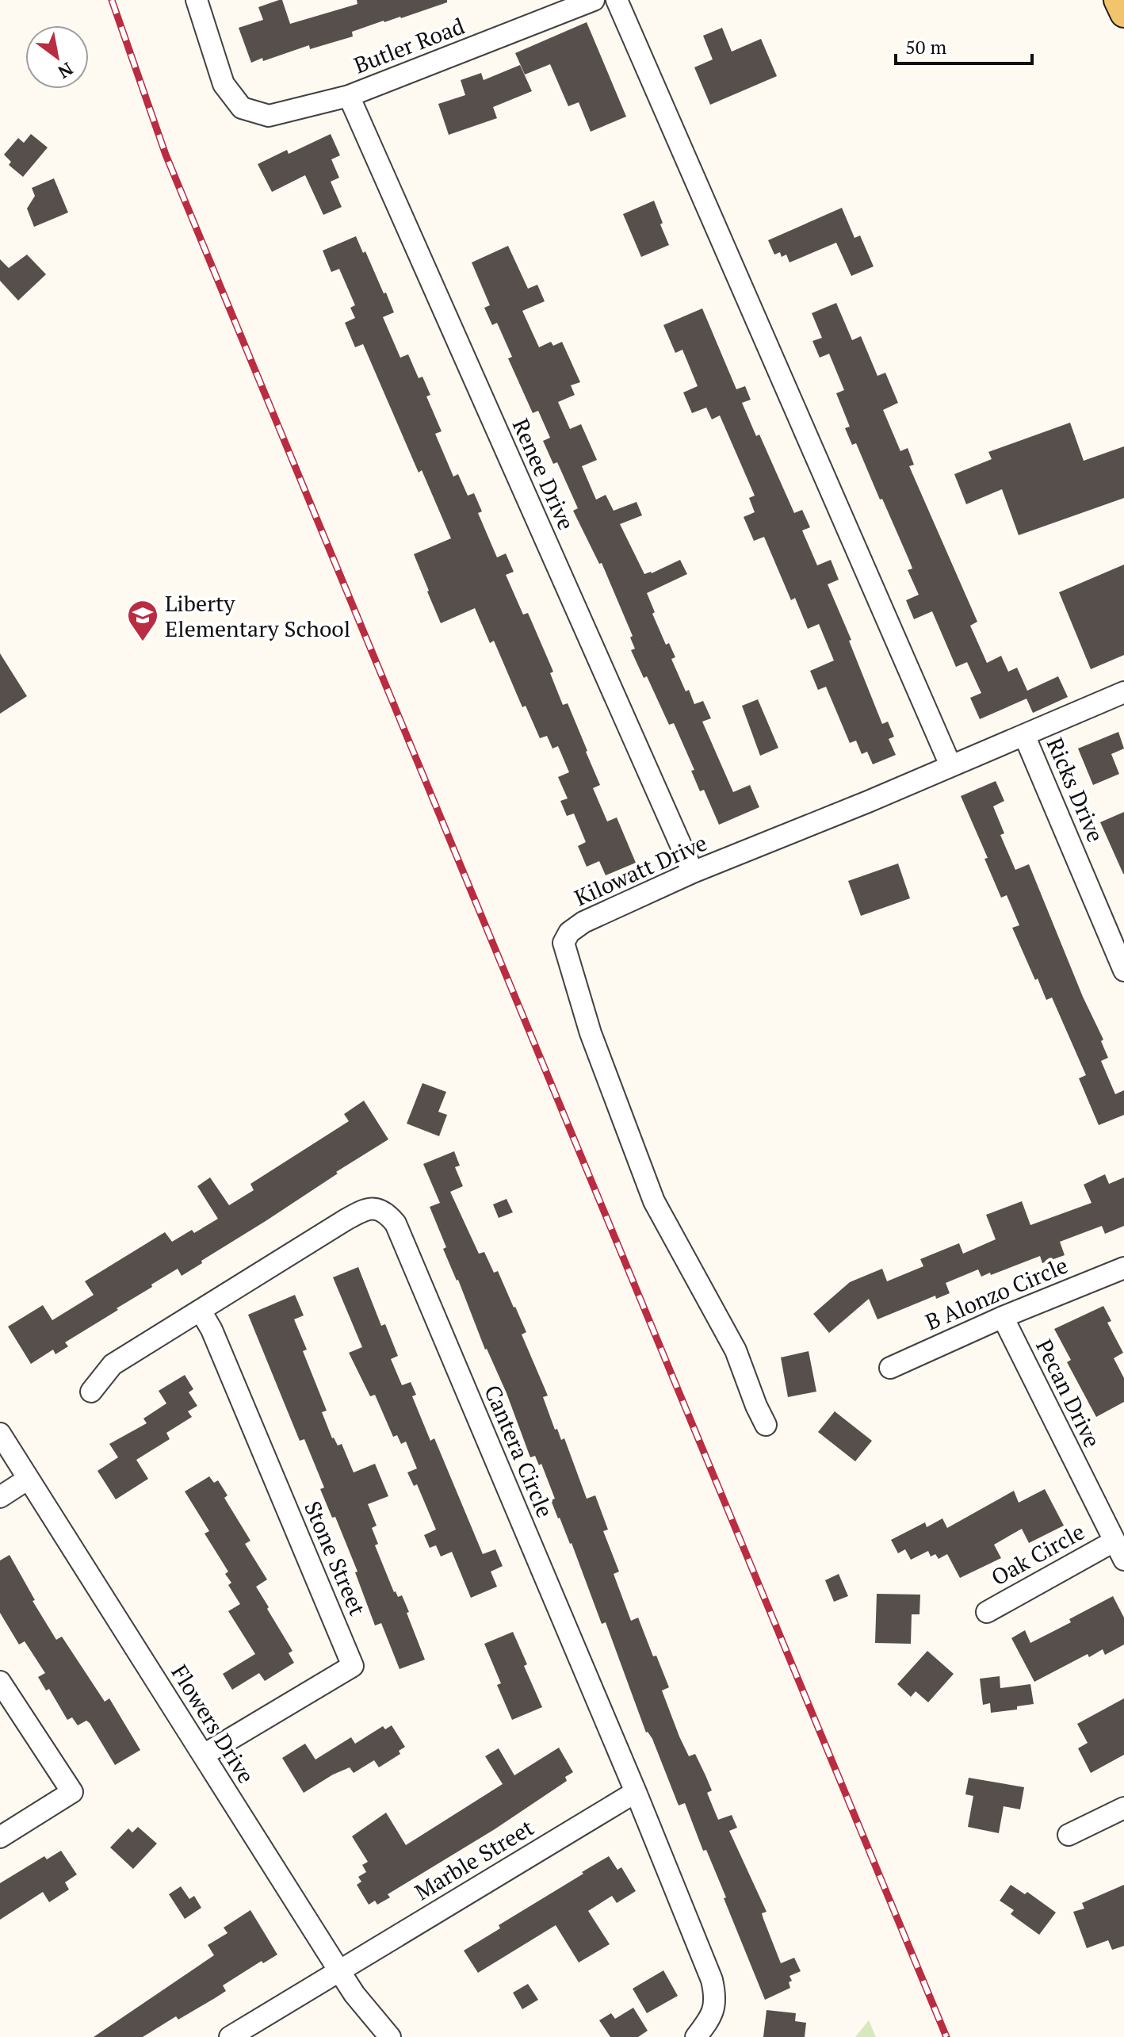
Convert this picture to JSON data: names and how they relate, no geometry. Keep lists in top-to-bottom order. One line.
{"streets":{"street":["Butler Road","Renee Drive","Ricks Drive","Kilowatt Drive","B Alonzo Circle","Pecan Drive","Cantera Circle","Oak Circle","Stone Street","Flowers Drive","Marble Street"]},"crossings":[["Butler Road","Renee Drive"],["Renee Drive","Kilowatt Drive"],["Ricks Drive","Kilowatt Drive"],["B Alonzo Circle","Pecan Drive"],["Pecan Drive","Oak Circle"],["Cantera Circle","Stone Street"],["Cantera Circle","Marble Street"],["Stone Street","Flowers Drive"],["Flowers Drive","Marble Street"]],"places":{"school or university":["Liberty Elementary School"]},"scale_bar":"50 m","north":"bottom right"}
